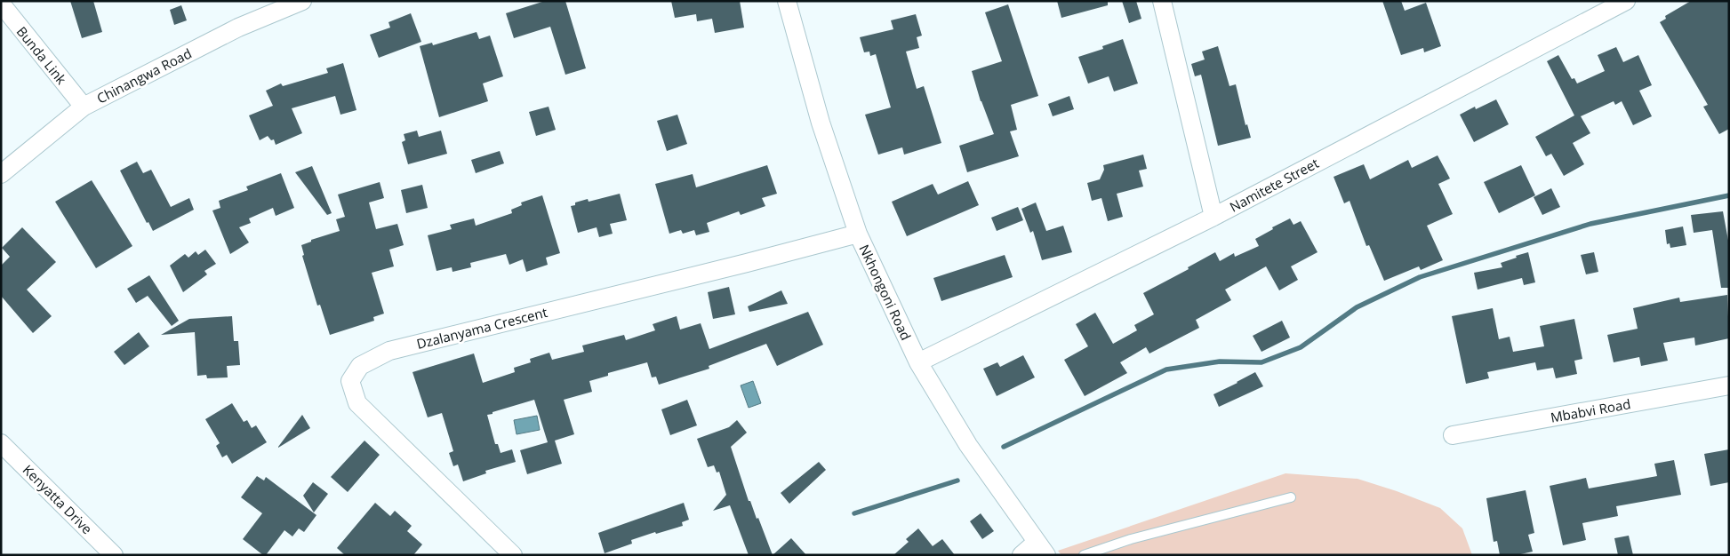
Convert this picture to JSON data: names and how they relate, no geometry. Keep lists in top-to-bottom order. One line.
{"streets":{"street":["Bunda Link","Chinangwa Road","Namitete Street","Nkhongoni Road","Dzalanyama Crescent","Mbabvi Road","Kenyatta Drive"]},"crossings":[["Bunda Link","Chinangwa Road"],["Namitete Street","Nkhongoni Road"],["Nkhongoni Road","Dzalanyama Crescent"]]}
